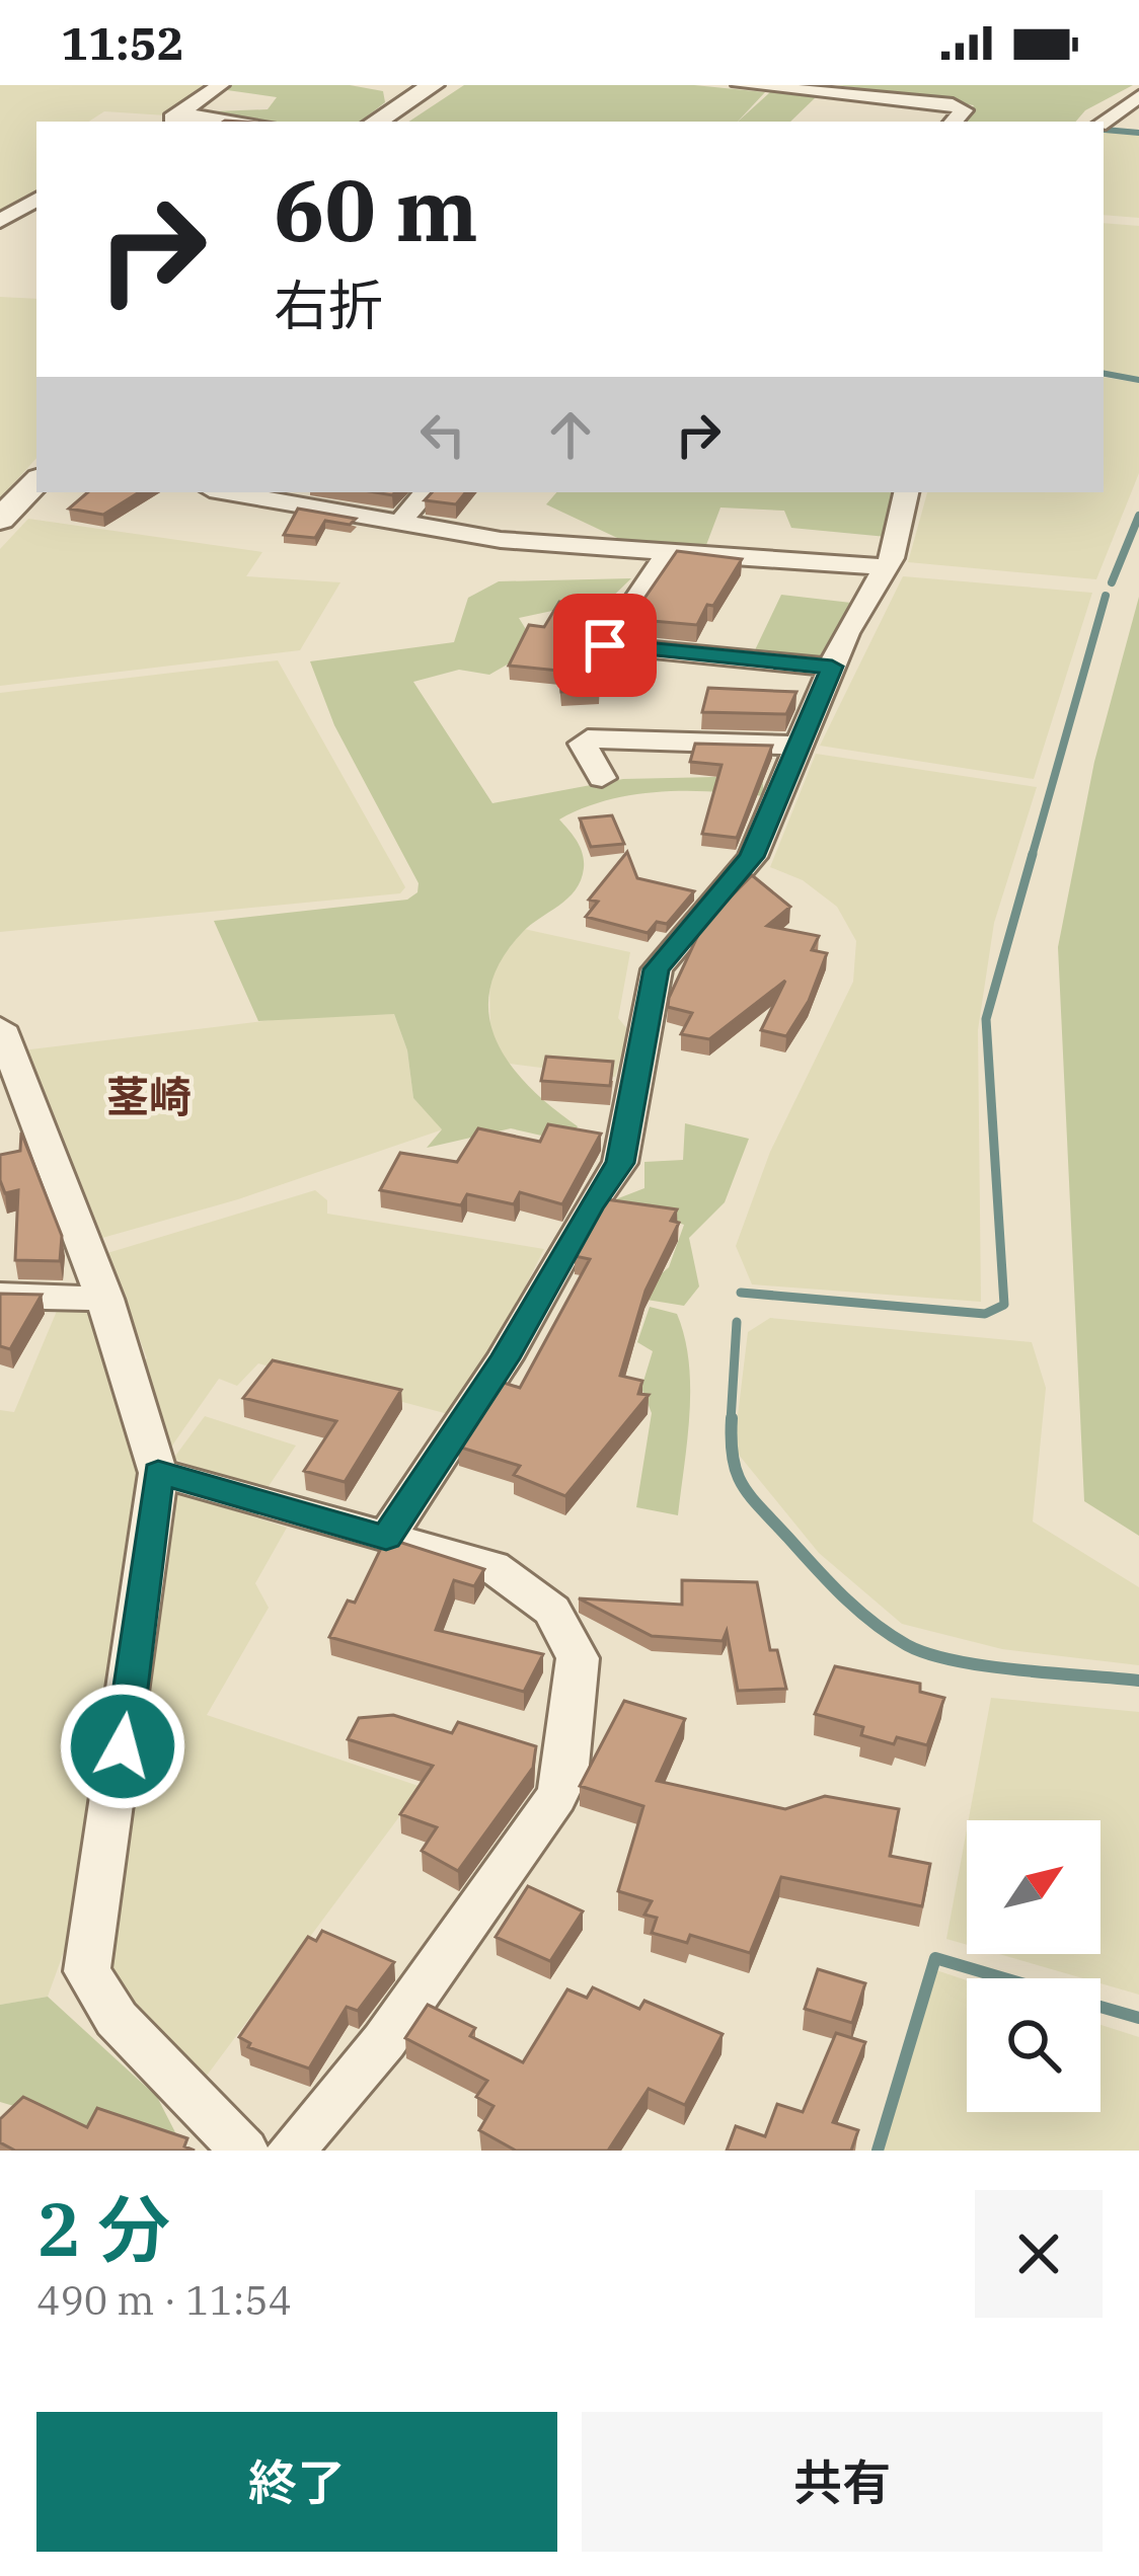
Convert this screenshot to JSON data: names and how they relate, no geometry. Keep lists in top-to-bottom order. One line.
{"districts":["茎崎"],"north":"top right","page":{"status":"11:52","turn":["60 m","右折"],"heading":["2 分","490 m · 11:54"],"buttons":["終了","共有"]}}
